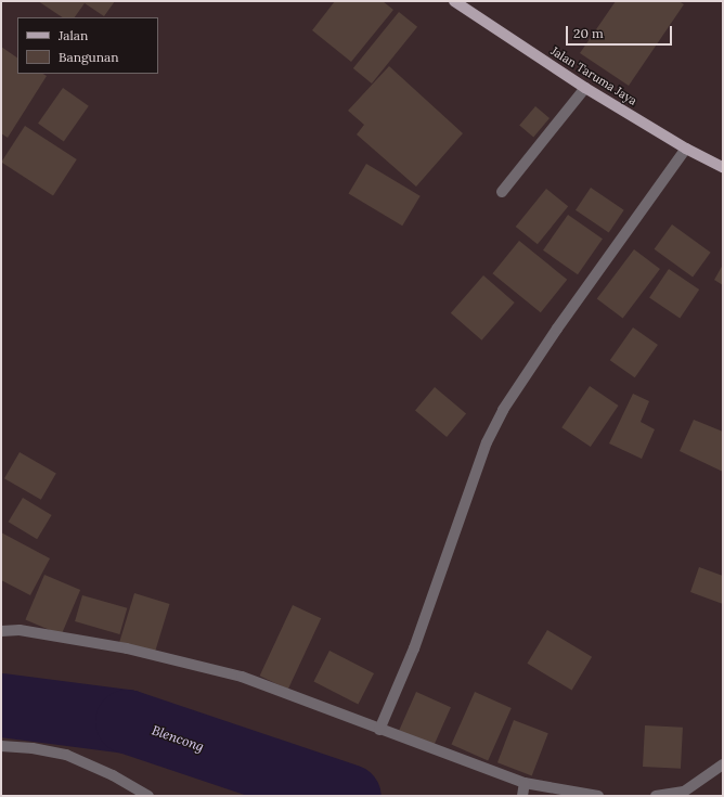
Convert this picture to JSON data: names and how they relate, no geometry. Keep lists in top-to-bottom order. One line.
{"streets":{"main road":["Jalan Taruma Jaya"]},"water":["Blencong"],"legend":["Jalan","Bangunan"],"scale_bar":"20 m"}
